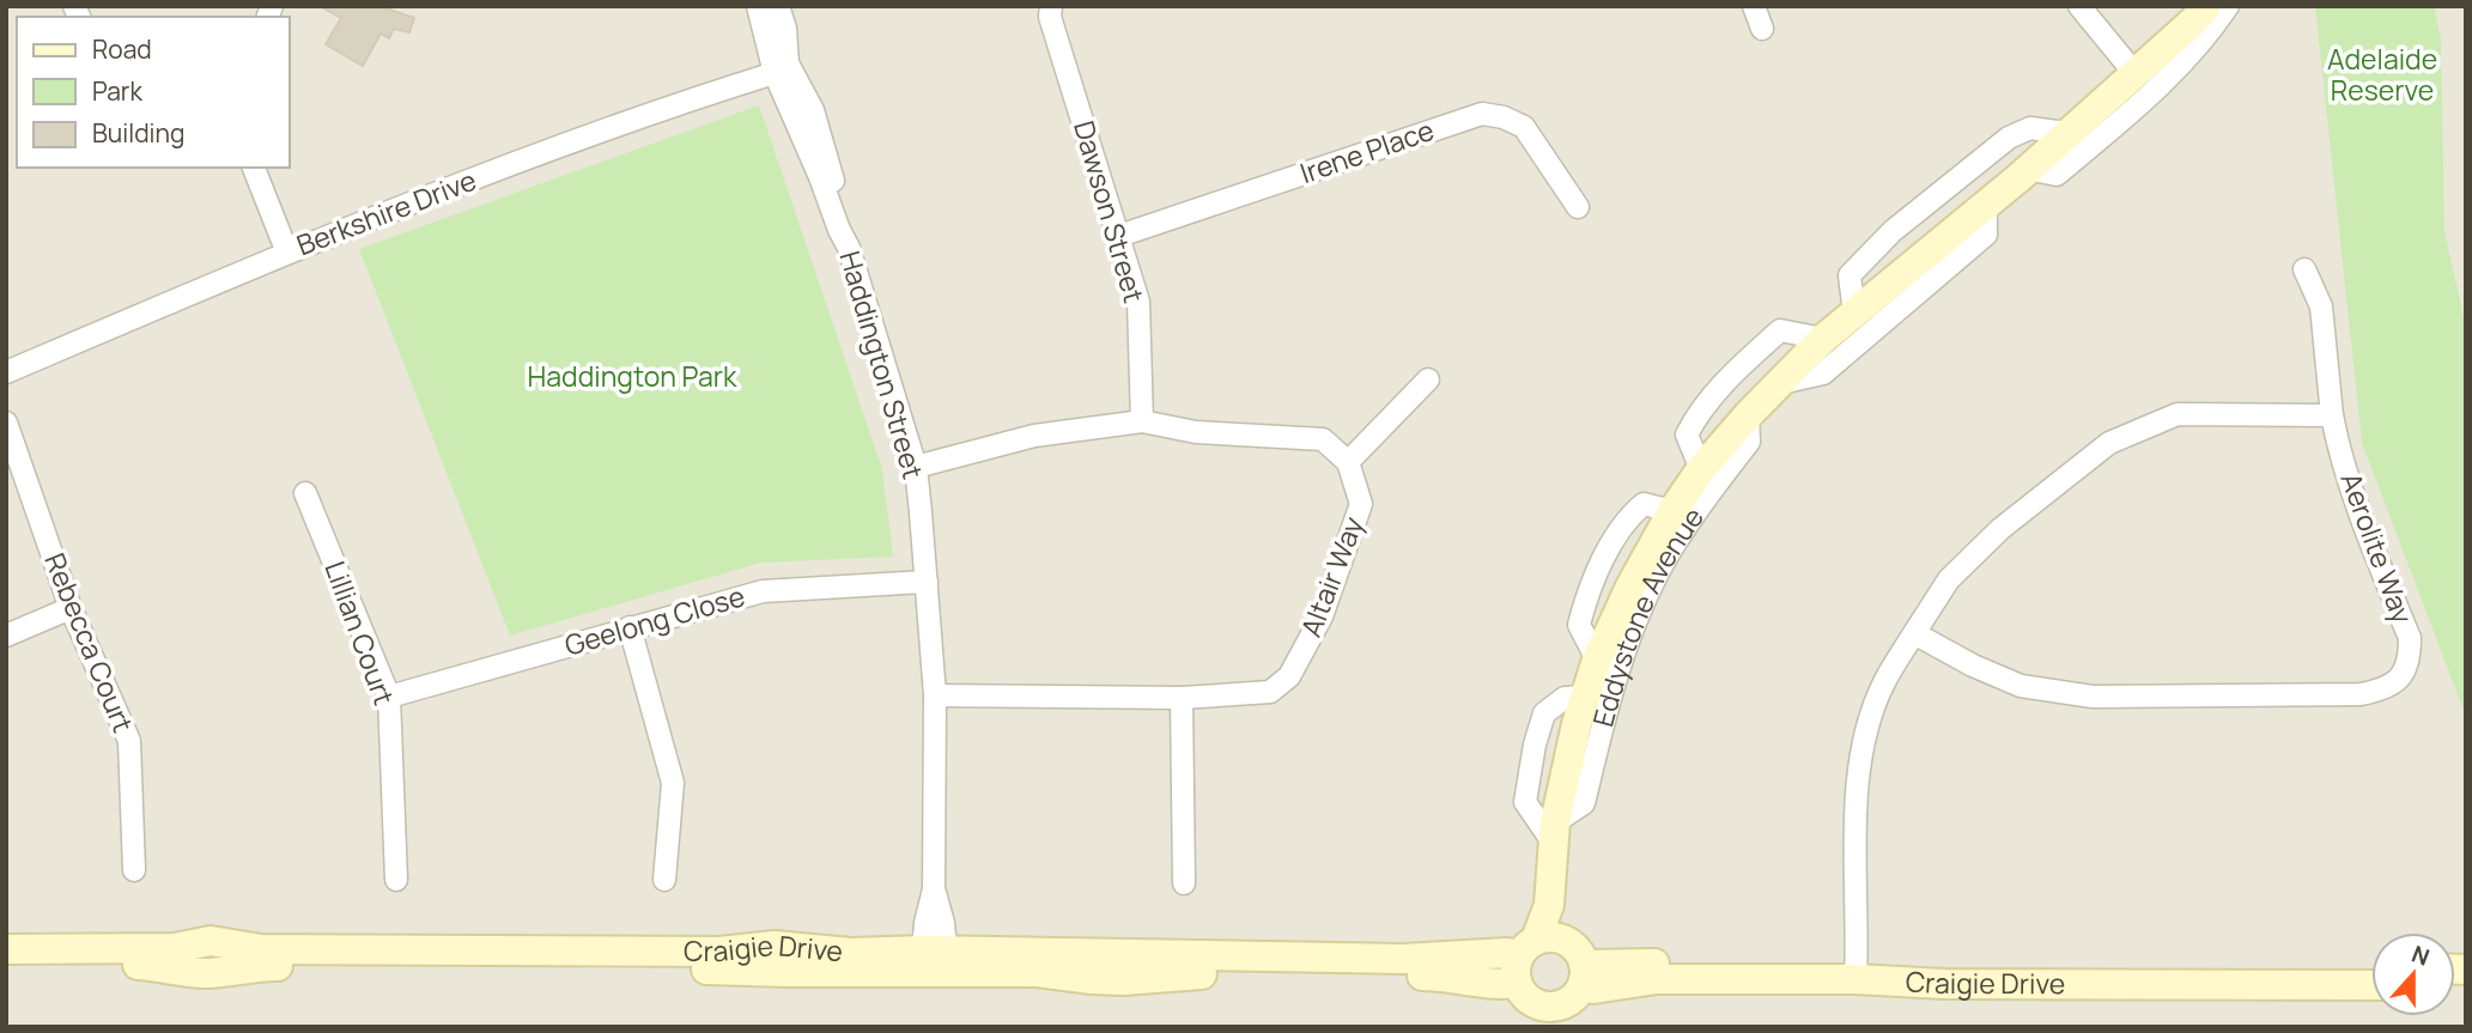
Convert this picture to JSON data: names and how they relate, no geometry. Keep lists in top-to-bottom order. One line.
{"streets":{"main road":["Eddystone Avenue","Craigie Drive"],"street":["Irene Place","Dawson Street","Berkshire Drive","Haddington Street","Aerolite Way","Altair Way","Geelong Close","Lillian Court","Rebecca Court"]},"crossings":[["Irene Place","Dawson Street"],["Berkshire Drive","Haddington Street"],["Haddington Street","Altair Way"],["Haddington Street","Geelong Close"],["Haddington Street","Craigie Drive"],["Eddystone Avenue","Craigie Drive"],["Geelong Close","Lillian Court"]],"parks":["Adelaide Reserve","Haddington Park"],"legend":["Road","Park","Building"],"north":"top"}
